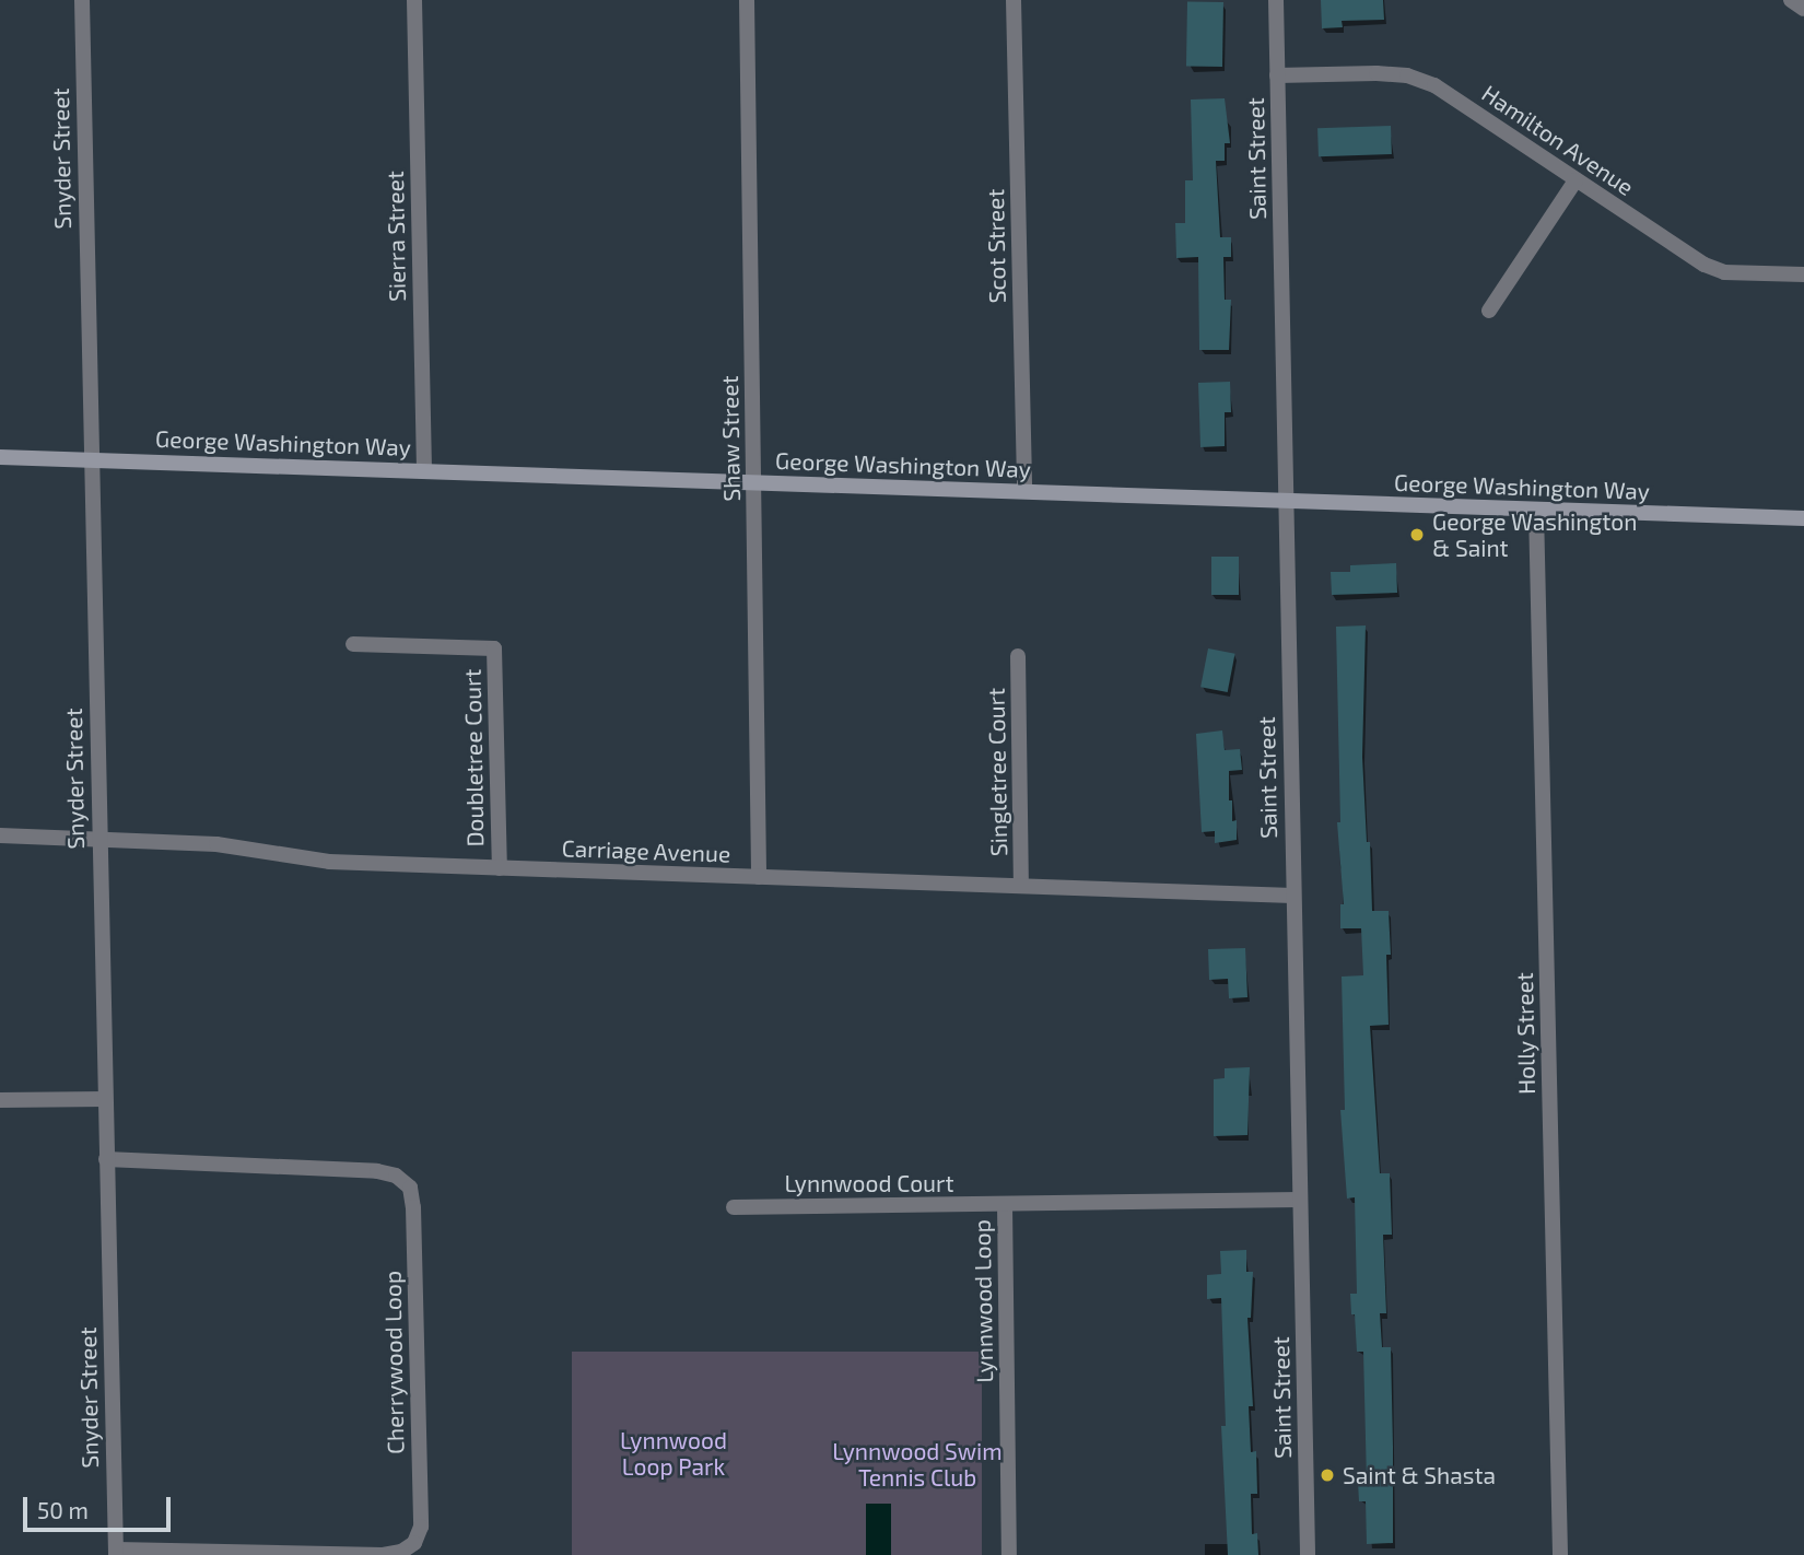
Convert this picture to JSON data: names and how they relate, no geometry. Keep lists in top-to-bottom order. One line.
{"streets":{"main road":["George Washington Way"],"street":["Hamilton Avenue","Snyder Street","Saint Street","Sierra Street","Scot Street","Shaw Street","Doubletree Court","Singletree Court","Carriage Avenue","Holly Street","Lynnwood Court","Lynnwood Loop","Cherrywood Loop"]},"crossings":[["Hamilton Avenue","Saint Street"],["Snyder Street","George Washington Way"],["Snyder Street","Carriage Avenue"],["Snyder Street","Cherrywood Loop"],["Saint Street","George Washington Way"],["Saint Street","Carriage Avenue"],["Saint Street","Lynnwood Loop"],["Sierra Street","George Washington Way"],["Scot Street","George Washington Way"],["Shaw Street","George Washington Way"],["Shaw Street","Carriage Avenue"],["George Washington Way","Holly Street"],["Doubletree Court","Carriage Avenue"],["Singletree Court","Carriage Avenue"],["Lynnwood Court","Lynnwood Loop"]],"parks":["Lynnwood Loop Park","Lynnwood Swim Tennis Club"],"places":["George Washington & Saint","Saint & Shasta"],"scale_bar":"50 m"}
